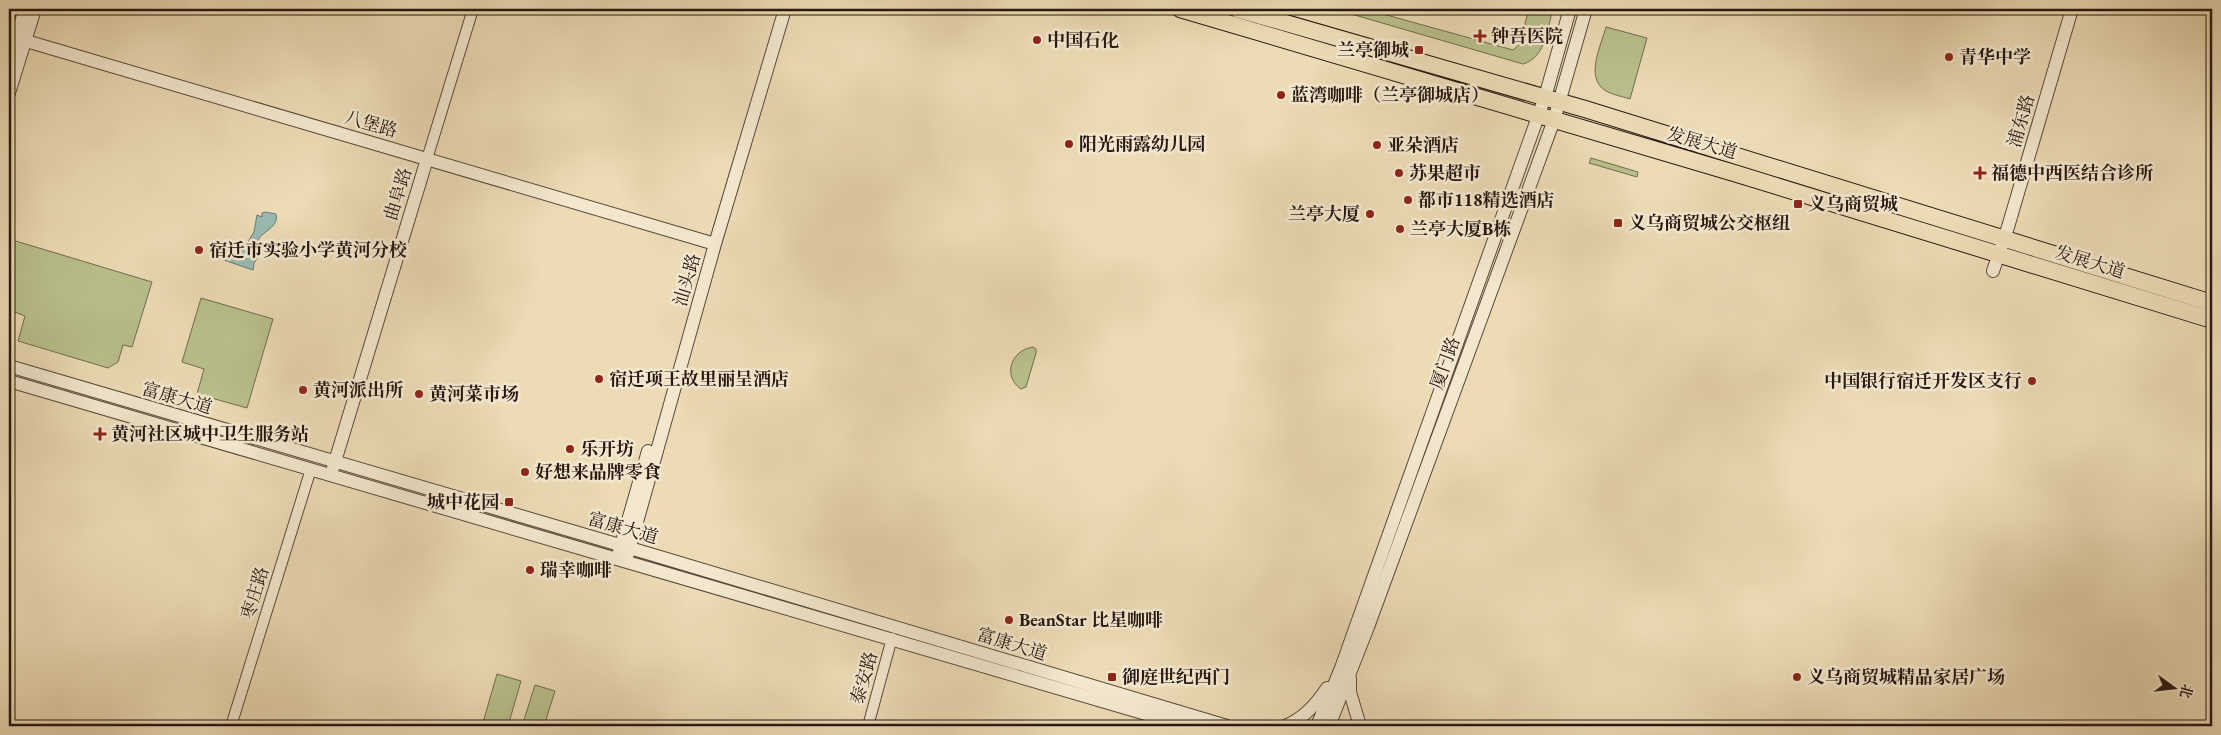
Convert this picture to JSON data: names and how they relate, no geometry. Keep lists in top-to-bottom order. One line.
{"streets":{"main road":["发展大道"],"street":["浦东路","八堡路","曲阜路","汕头路","厦门路","富康大道","枣庄路","泰安路"]},"crossings":[["浦东路","发展大道"],["八堡路","曲阜路"],["八堡路","汕头路"],["发展大道","厦门路"],["曲阜路","富康大道"],["汕头路","富康大道"],["富康大道","枣庄路"],["富康大道","泰安路"]],"places":{"health":["钟吾医院","福德中西医结合诊所","黄河社区城中卫生服务站"],"other":["中国石化","青华中学","蓝湾咖啡（兰亭御城店）","阳光雨露幼儿园","亚朵酒店","苏果超市","都市118精选酒店","兰亭大厦","兰亭大厦B栋","宿迁市实验小学黄河分校","宿迁项王故里丽呈酒店","中国银行宿迁开发区支行","黄河派出所","黄河菜市场","乐开坊","好想来品牌零食","瑞幸咖啡","BeanStar 比星咖啡","义乌商贸城精品家居广场"],"transit":["兰亭御城","义乌商贸城","义乌商贸城公交枢纽","城中花园","御庭世纪西门"]},"north":"right"}
